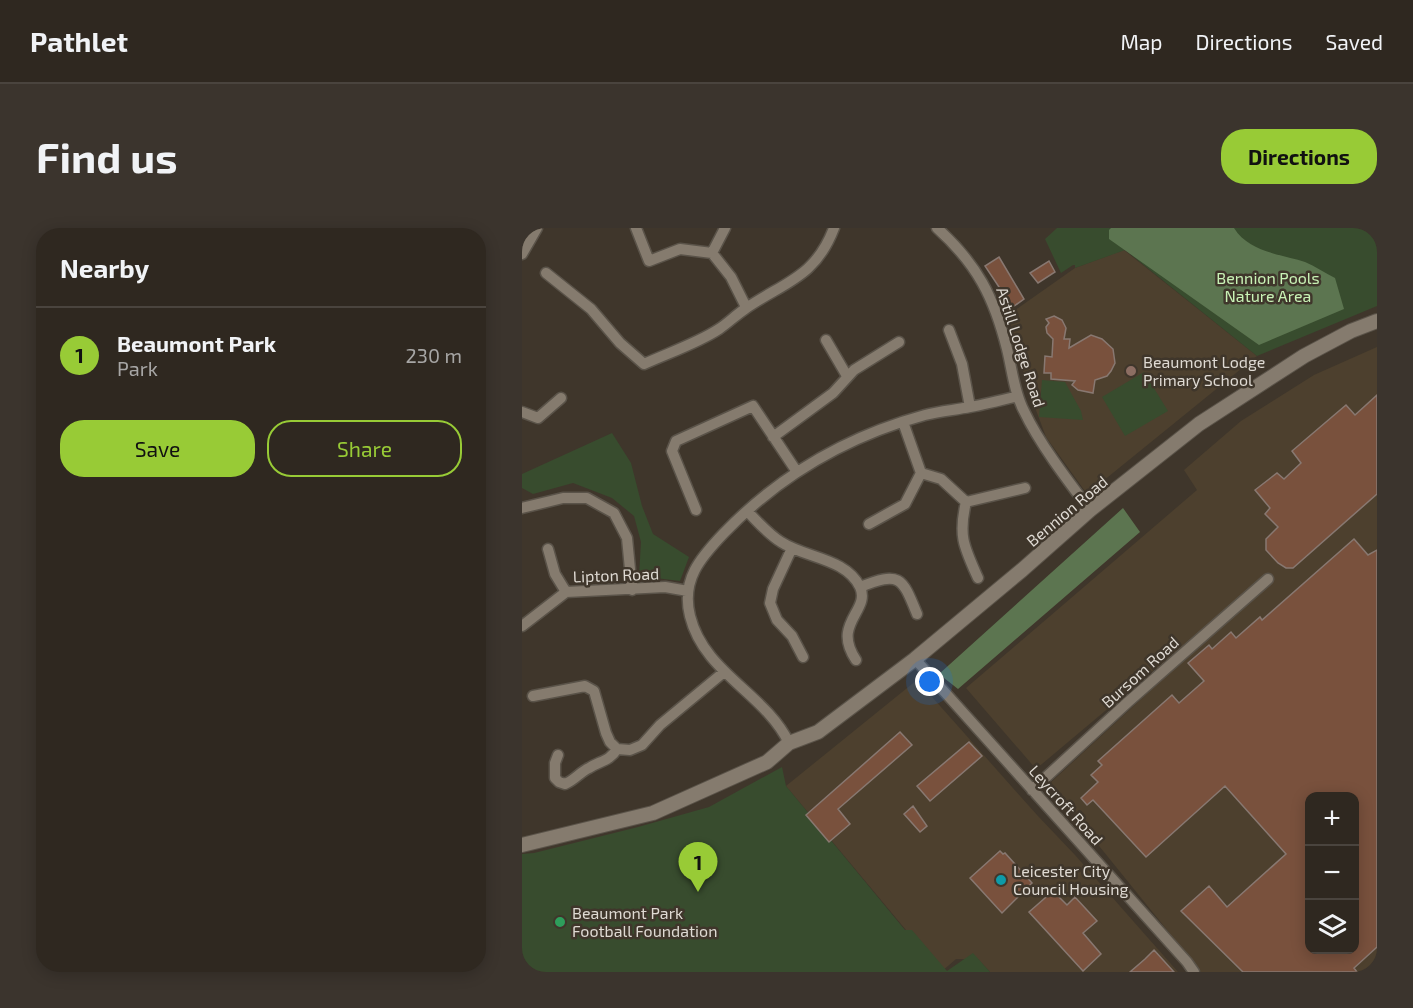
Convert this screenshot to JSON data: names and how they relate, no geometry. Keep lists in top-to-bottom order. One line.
{"streets":{"street":["Astill Lodge Road","Bennion Road","Lipton Road","Bursom Road","Leycroft Road"]},"crossings":[["Astill Lodge Road","Bennion Road"],["Bennion Road","Leycroft Road"],["Bursom Road","Leycroft Road"]],"parks":["Bennion Pools Nature Area"],"places":["Beaumont Lodge Primary School","Leicester City Council Housing","Beaumont Park Football Foundation"],"page":{"header":"Pathlet","nav":["Map","Directions","Saved"],"buttons":["Directions",["Save","Share"]],"title":"Find us","heading":"Nearby","list":[{"mark":"1","name":"Beaumont Park","note":"Park","value":"230 m"}],"map_buttons":["+","−"],"pins":"1"}}
